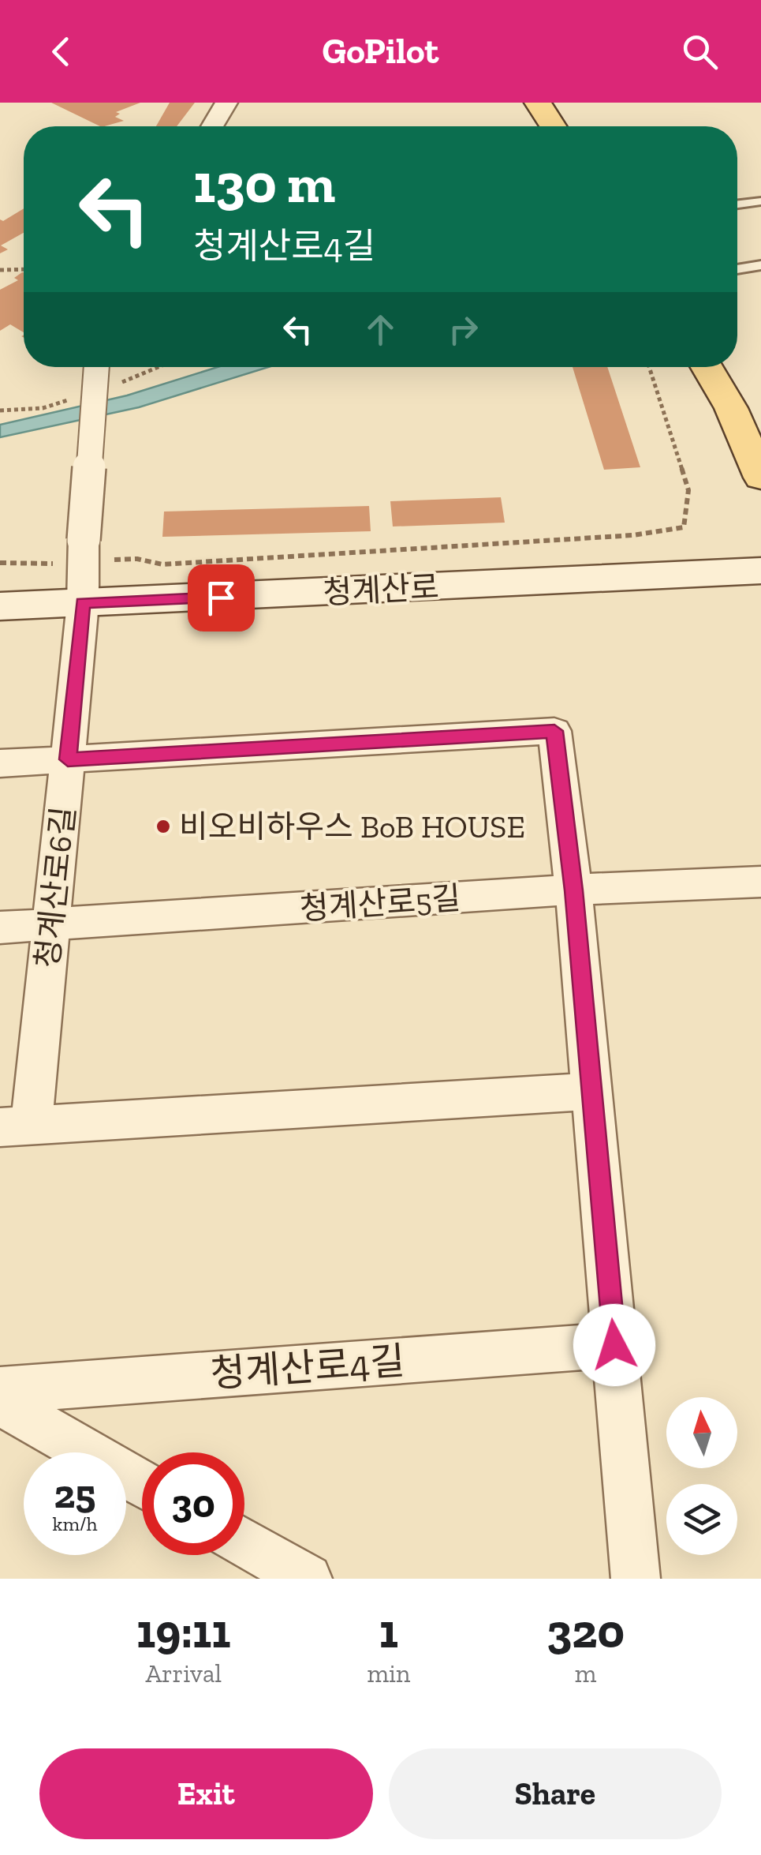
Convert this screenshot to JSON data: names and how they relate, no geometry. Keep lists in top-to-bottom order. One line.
{"streets":{"main road":["청계산로"],"street":["청계산로6길","청계산로5길","청계산로4길"]},"crossings":[["청계산로","청계산로6길"],["청계산로6길","청계산로5길"]],"places":["비오비하우스 BoB HOUSE"],"north":"top","page":{"header":"GoPilot","turn":["130 m","청계산로4길"],"speed":"25 km/h","limit":"30","eta":["19:11","Arrival","1","min","320","m"],"buttons":["Exit","Share"]}}
